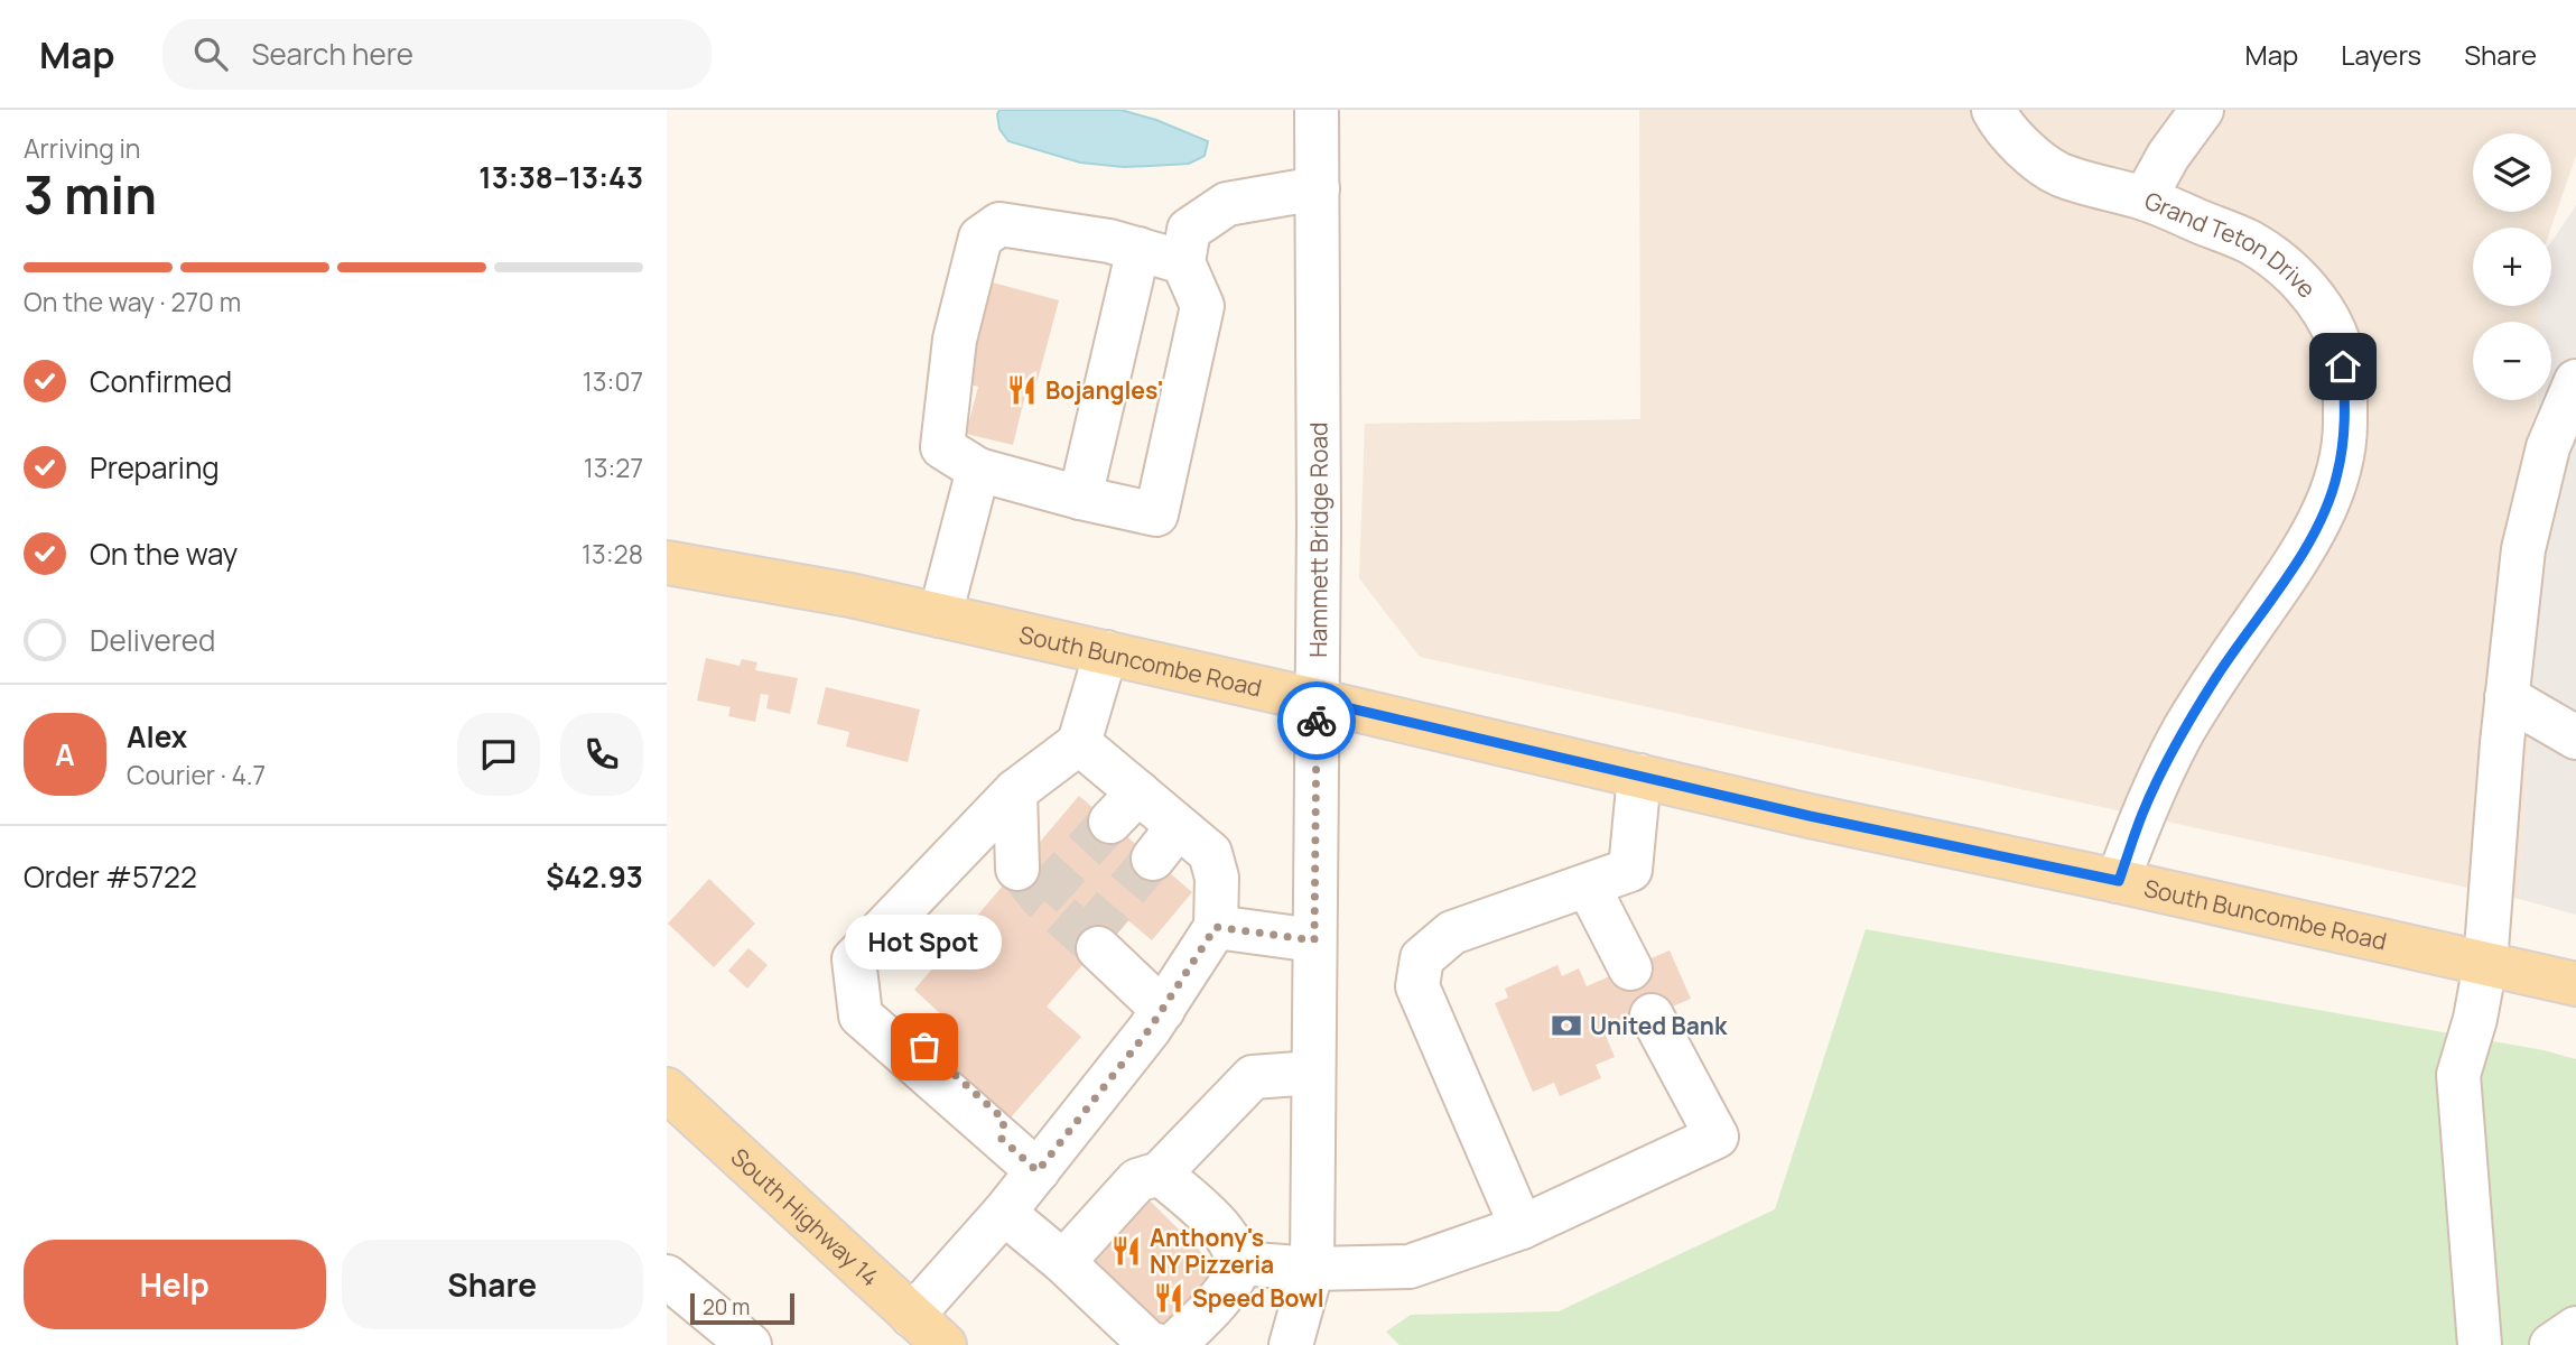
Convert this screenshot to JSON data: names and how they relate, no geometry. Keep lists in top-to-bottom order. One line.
{"streets":{"main road":["South Buncombe Road","South Highway 14"],"street":["Grand Teton Drive","Hammett Bridge Road"]},"crossings":[["Grand Teton Drive","South Buncombe Road"],["Hammett Bridge Road","South Buncombe Road"]],"places":{"restaurant":["Bojangles'","Anthony's NY Pizzeria","Speed Bowl"],"bank":["United Bank"],"other":["Hot Spot"]},"scale_bar":"20 m","page":{"header":"Map","search":"Search here","nav":["Map","Layers","Share"],"heading":["3 min","Arriving in","13:38–13:43"],"panel":["Alex","Courier · 4.7","Order #5722","$42.93"],"map_buttons":["+","−"],"bar":"On the way · 270 m","list":[["Confirmed","13:07"],["Preparing","13:27"],["On the way","13:28"],"Delivered"],"round":"A","bubble":"Hot Spot","buttons":["Help","Share"],"scale":"20 m"}}
